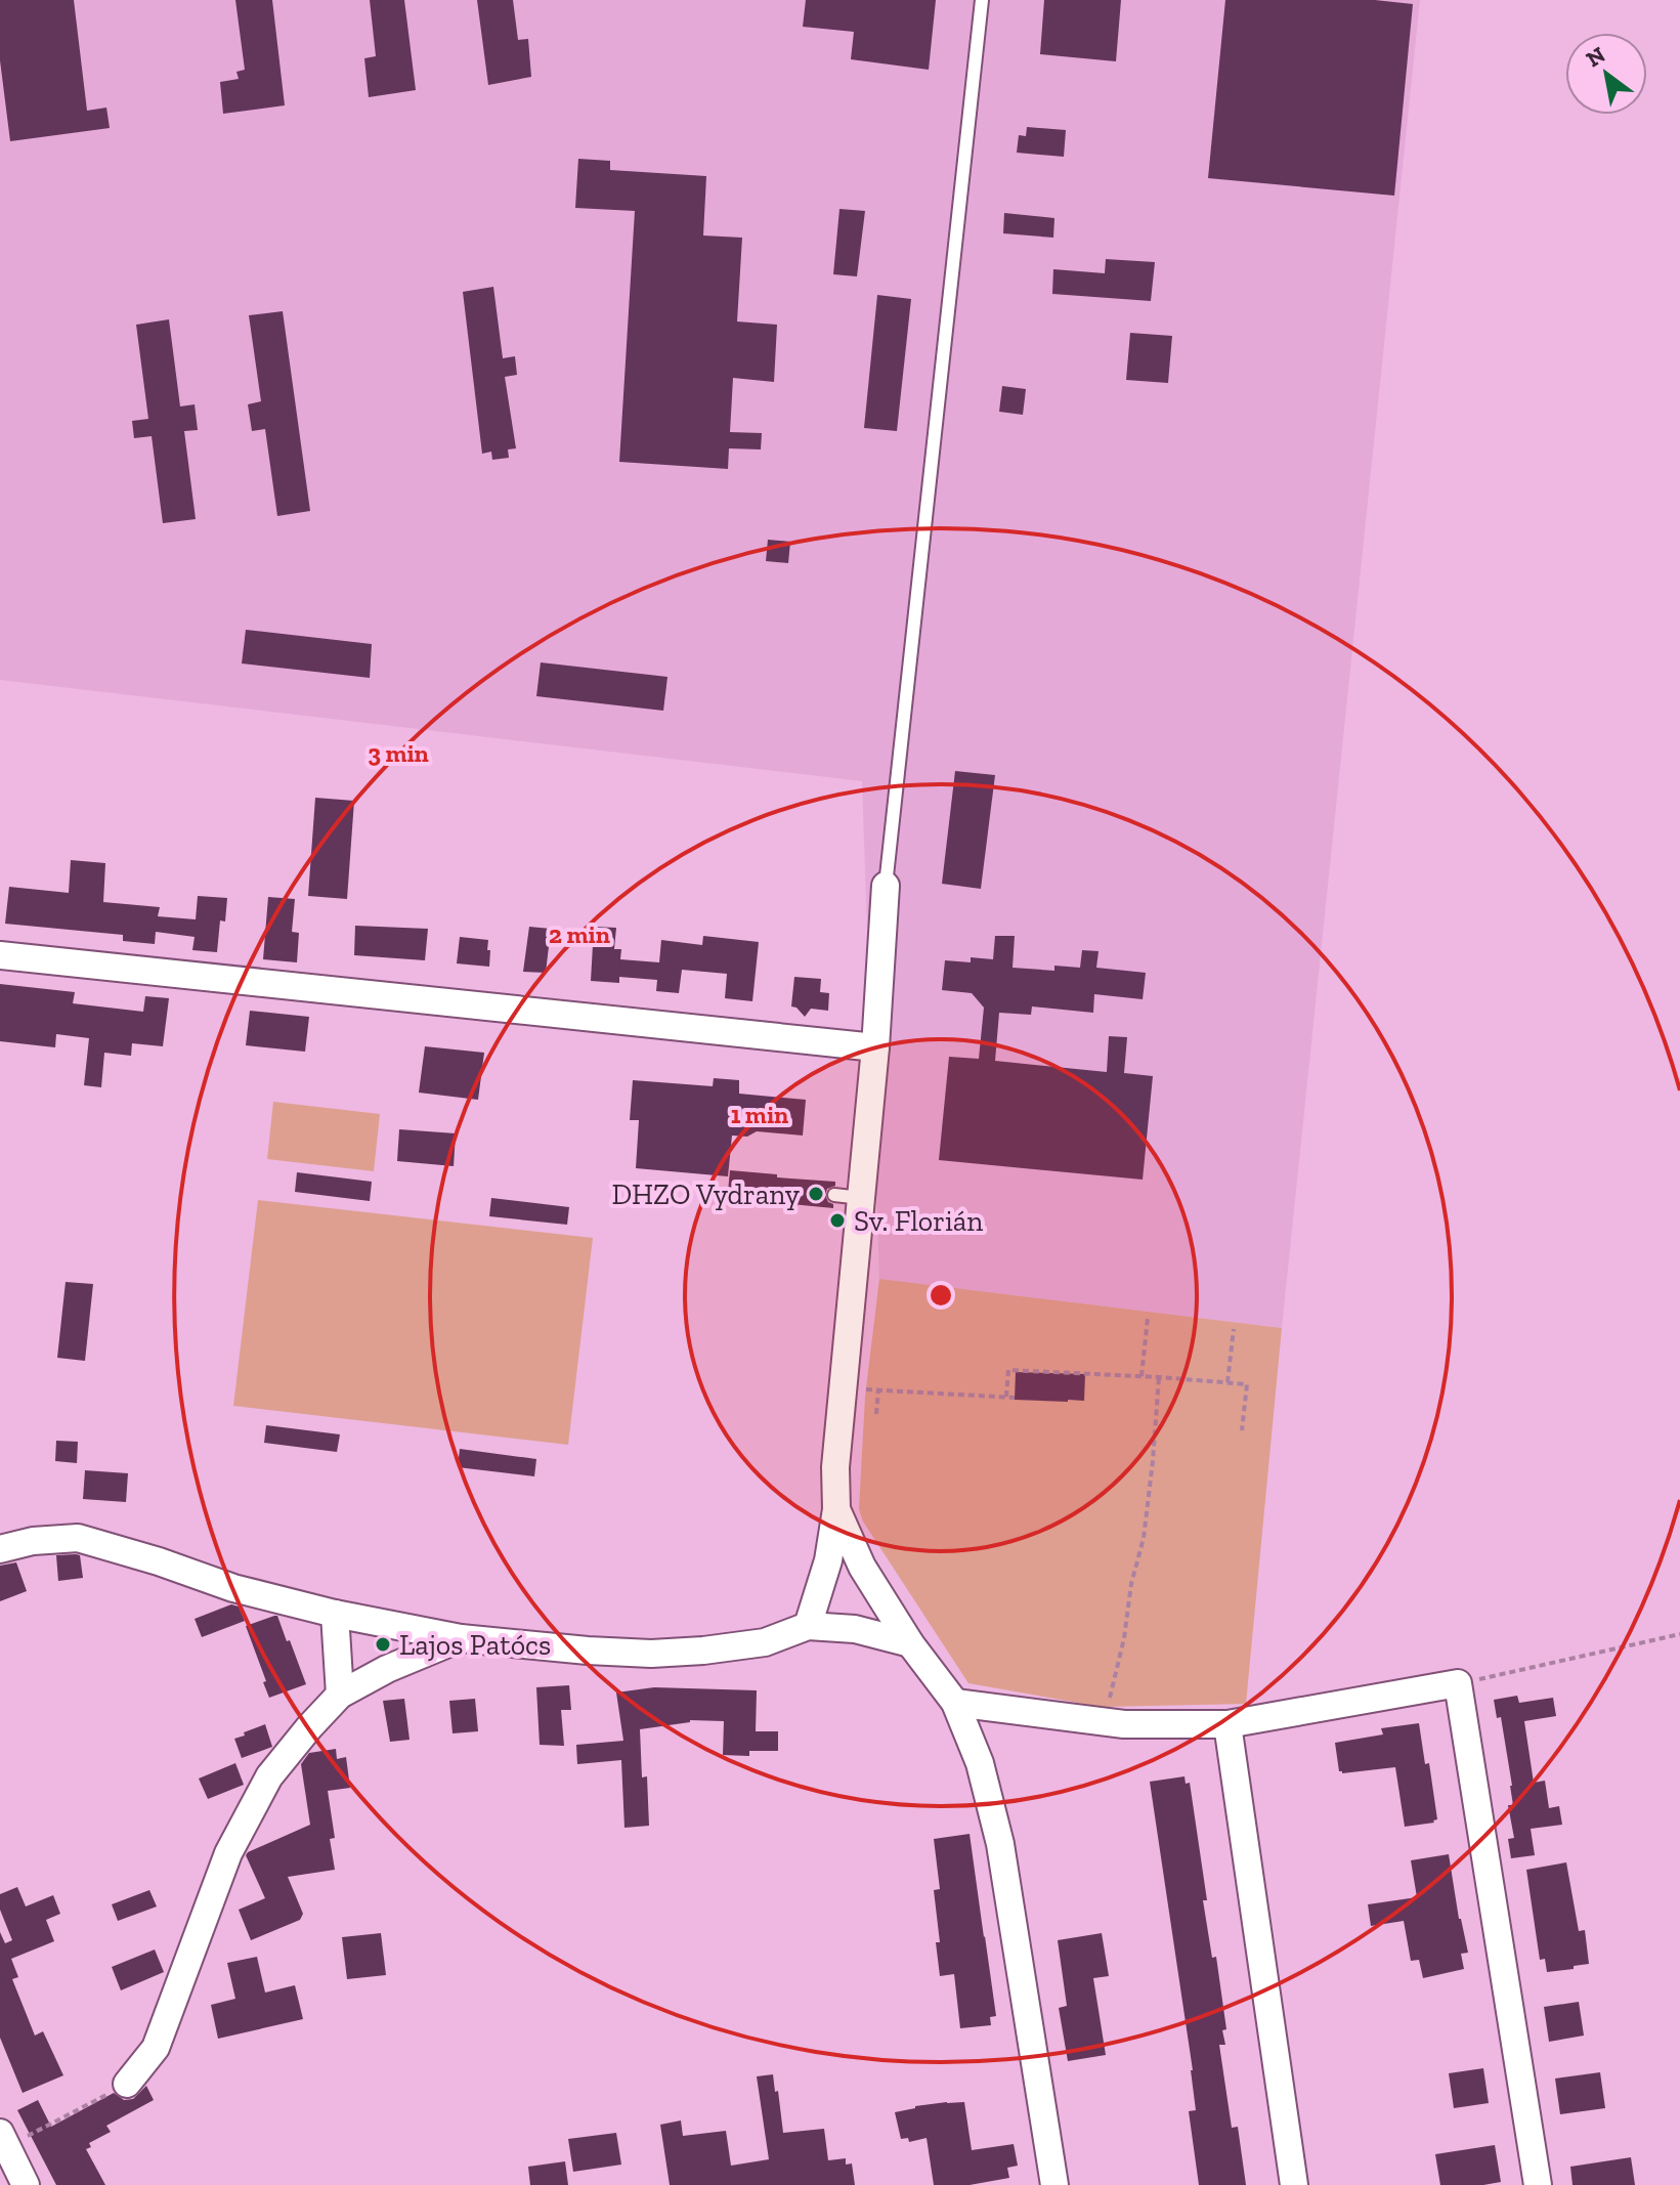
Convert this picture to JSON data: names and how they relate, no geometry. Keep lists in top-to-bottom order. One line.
{"places":["DHZO Vydrany","Sv. Florián","Lajos Patócs"],"north":"top left","rings":["3 min","2 min","1 min"]}
